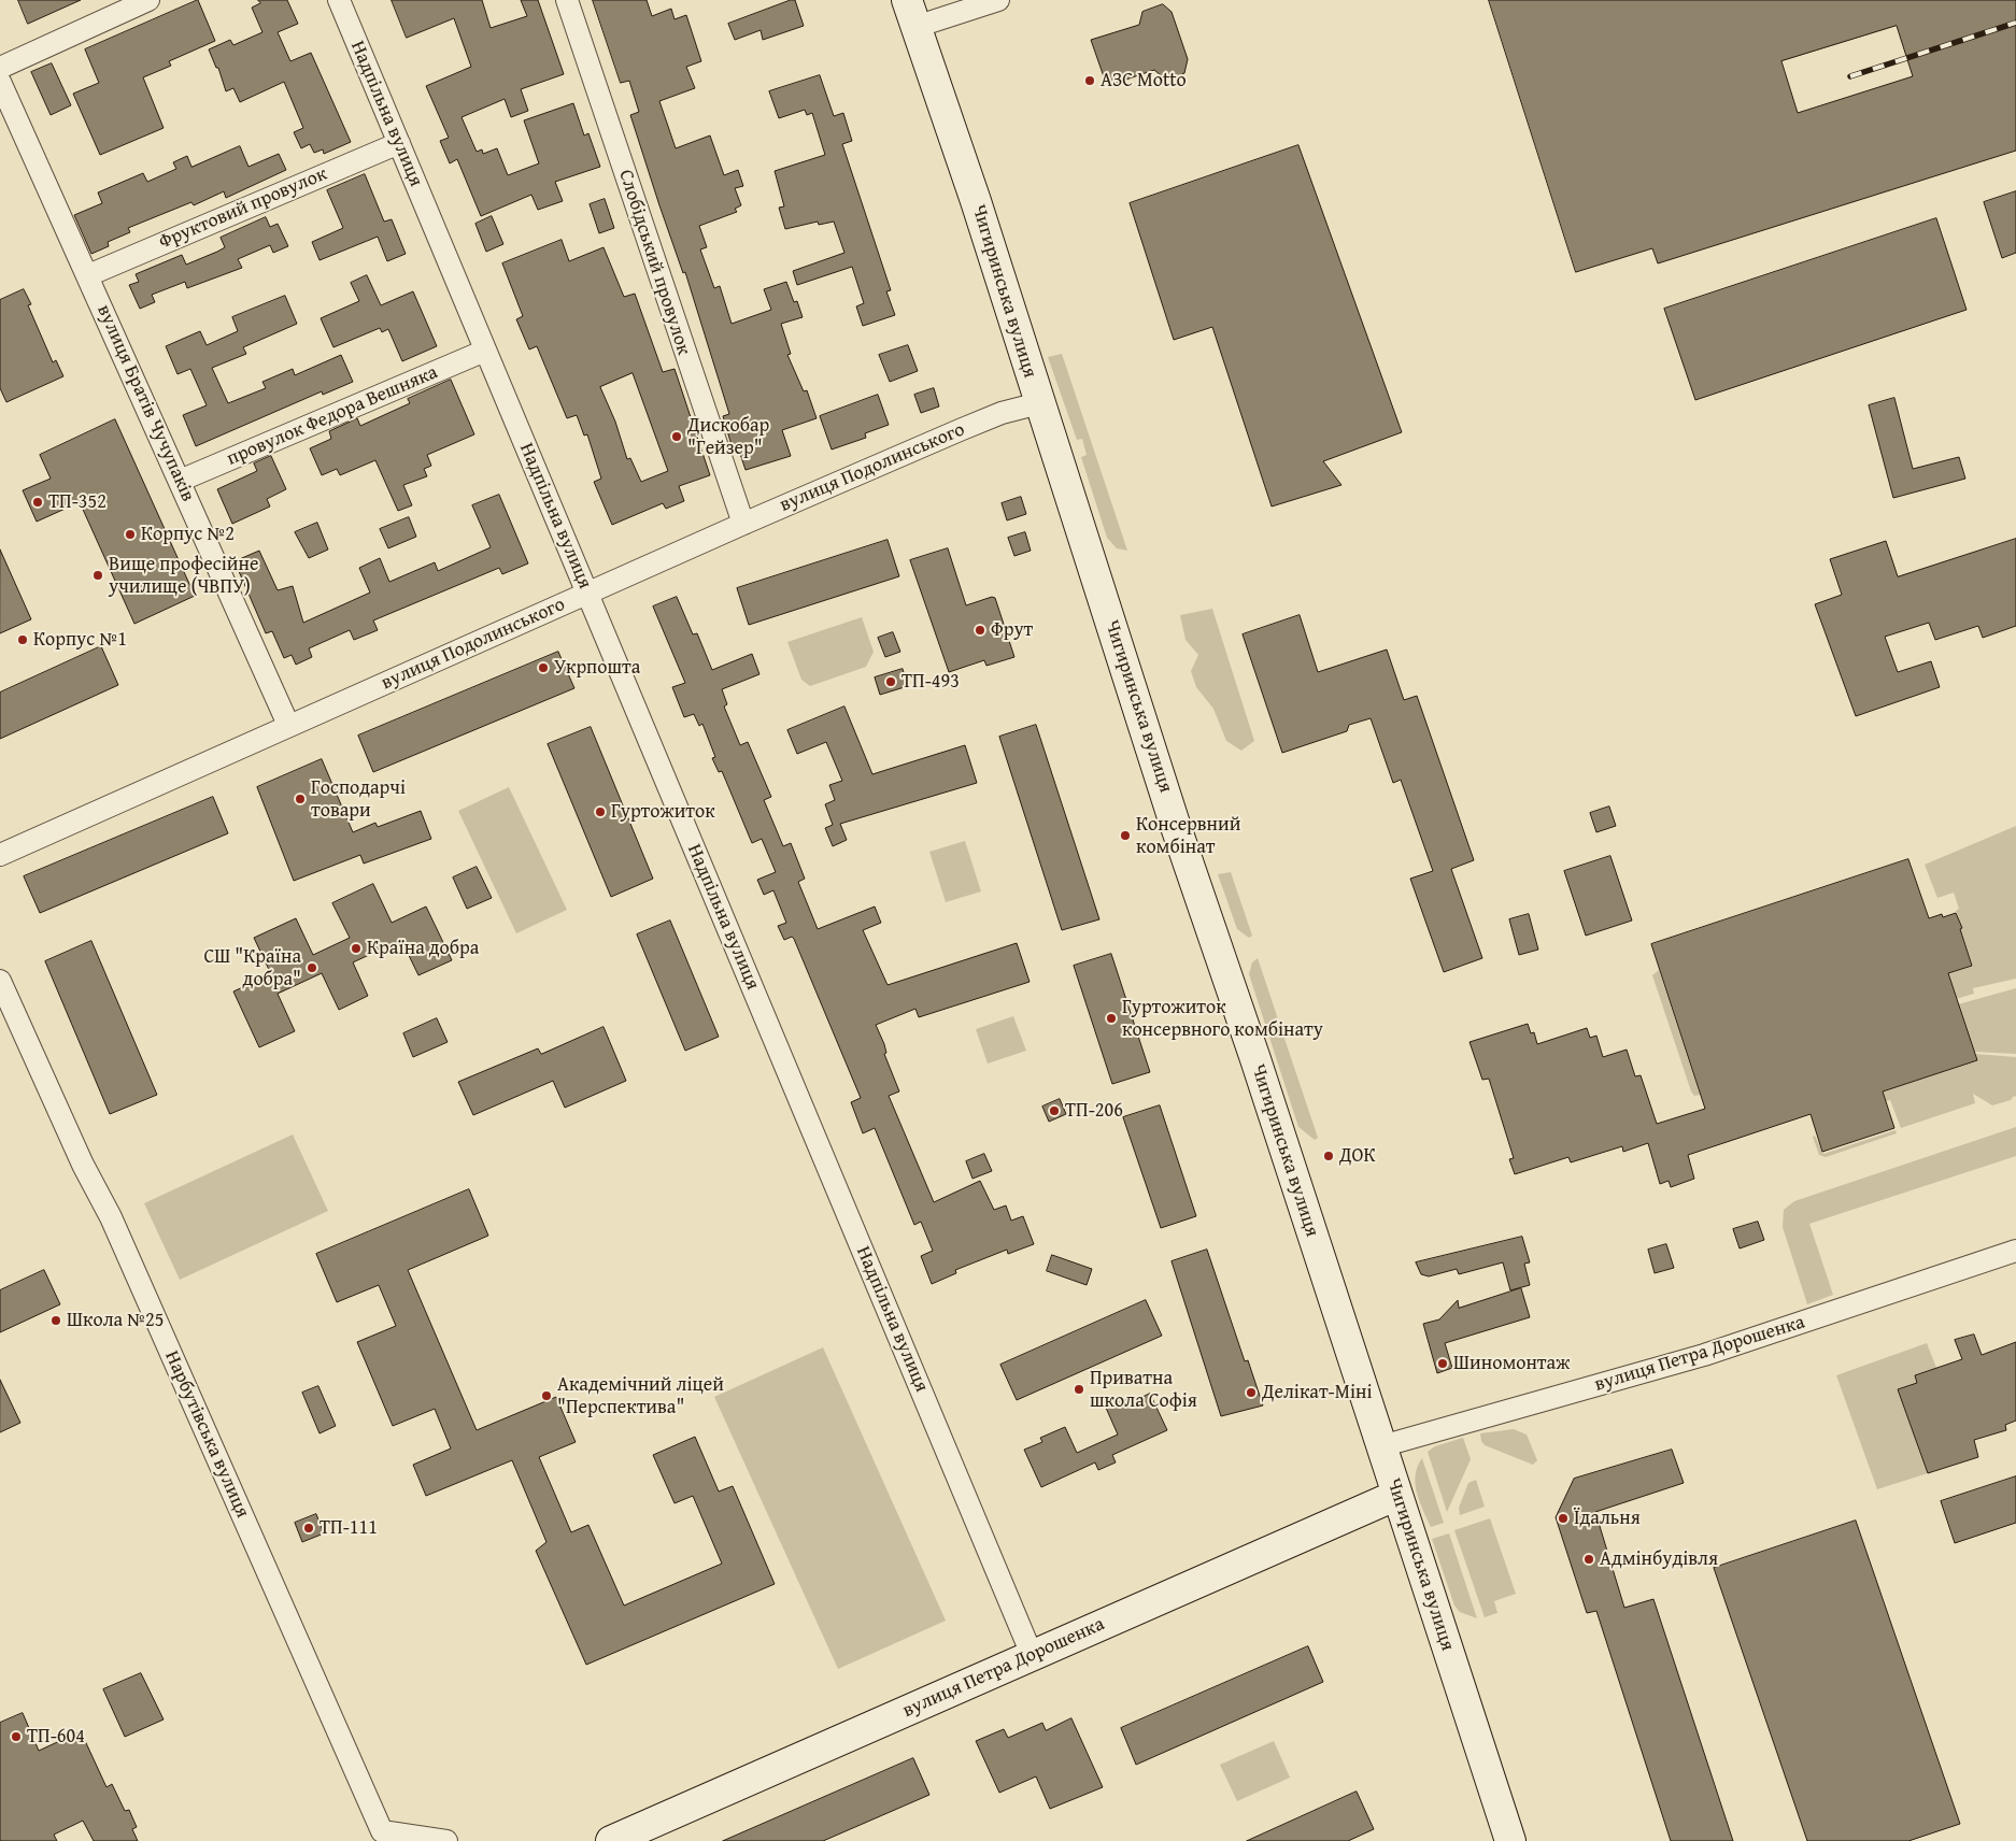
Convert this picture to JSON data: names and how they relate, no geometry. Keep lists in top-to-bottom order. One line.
{"streets":{"main road":["Чигиринська вулиця","вулиця Петра Дорошенка"],"street":["Надпільна вулиця","Фруктовий провулок","Слобідський провулок","вулиця Братів Чучупаків","провулок Федора Вешняка","вулиця Подолинського","Нарбутівська вулиця"]},"crossings":[["Надпільна вулиця","Фруктовий провулок"],["Надпільна вулиця","провулок Федора Вешняка"],["Надпільна вулиця","вулиця Подолинського"],["Надпільна вулиця","вулиця Петра Дорошенка"],["Фруктовий провулок","вулиця Братів Чучупаків"],["Слобідський провулок","вулиця Подолинського"],["Чигиринська вулиця","вулиця Подолинського"],["Чигиринська вулиця","вулиця Петра Дорошенка"],["вулиця Братів Чучупаків","провулок Федора Вешняка"],["вулиця Братів Чучупаків","вулиця Подолинського"]],"places":["АЗС Motto","Дискобар \"Гейзер\"","ТП-352","Корпус №2","Вище професійне училище (ЧВПУ)","Фрут","Корпус №1","Укрпошта","ТП-493","Господарчі товари","Гуртожиток","Консервний комбінат","Країна добра","СШ \"Країна добра\"","Гуртожиток консервного комбінату","ТП-206","ДОК","Школа №25","Шиномонтаж","Приватна школа Софія","Делікат-Міні","Академічний ліцей \"Перспектива\"","Їдальня","ТП-111","Адмінбудівля","ТП-604"]}
